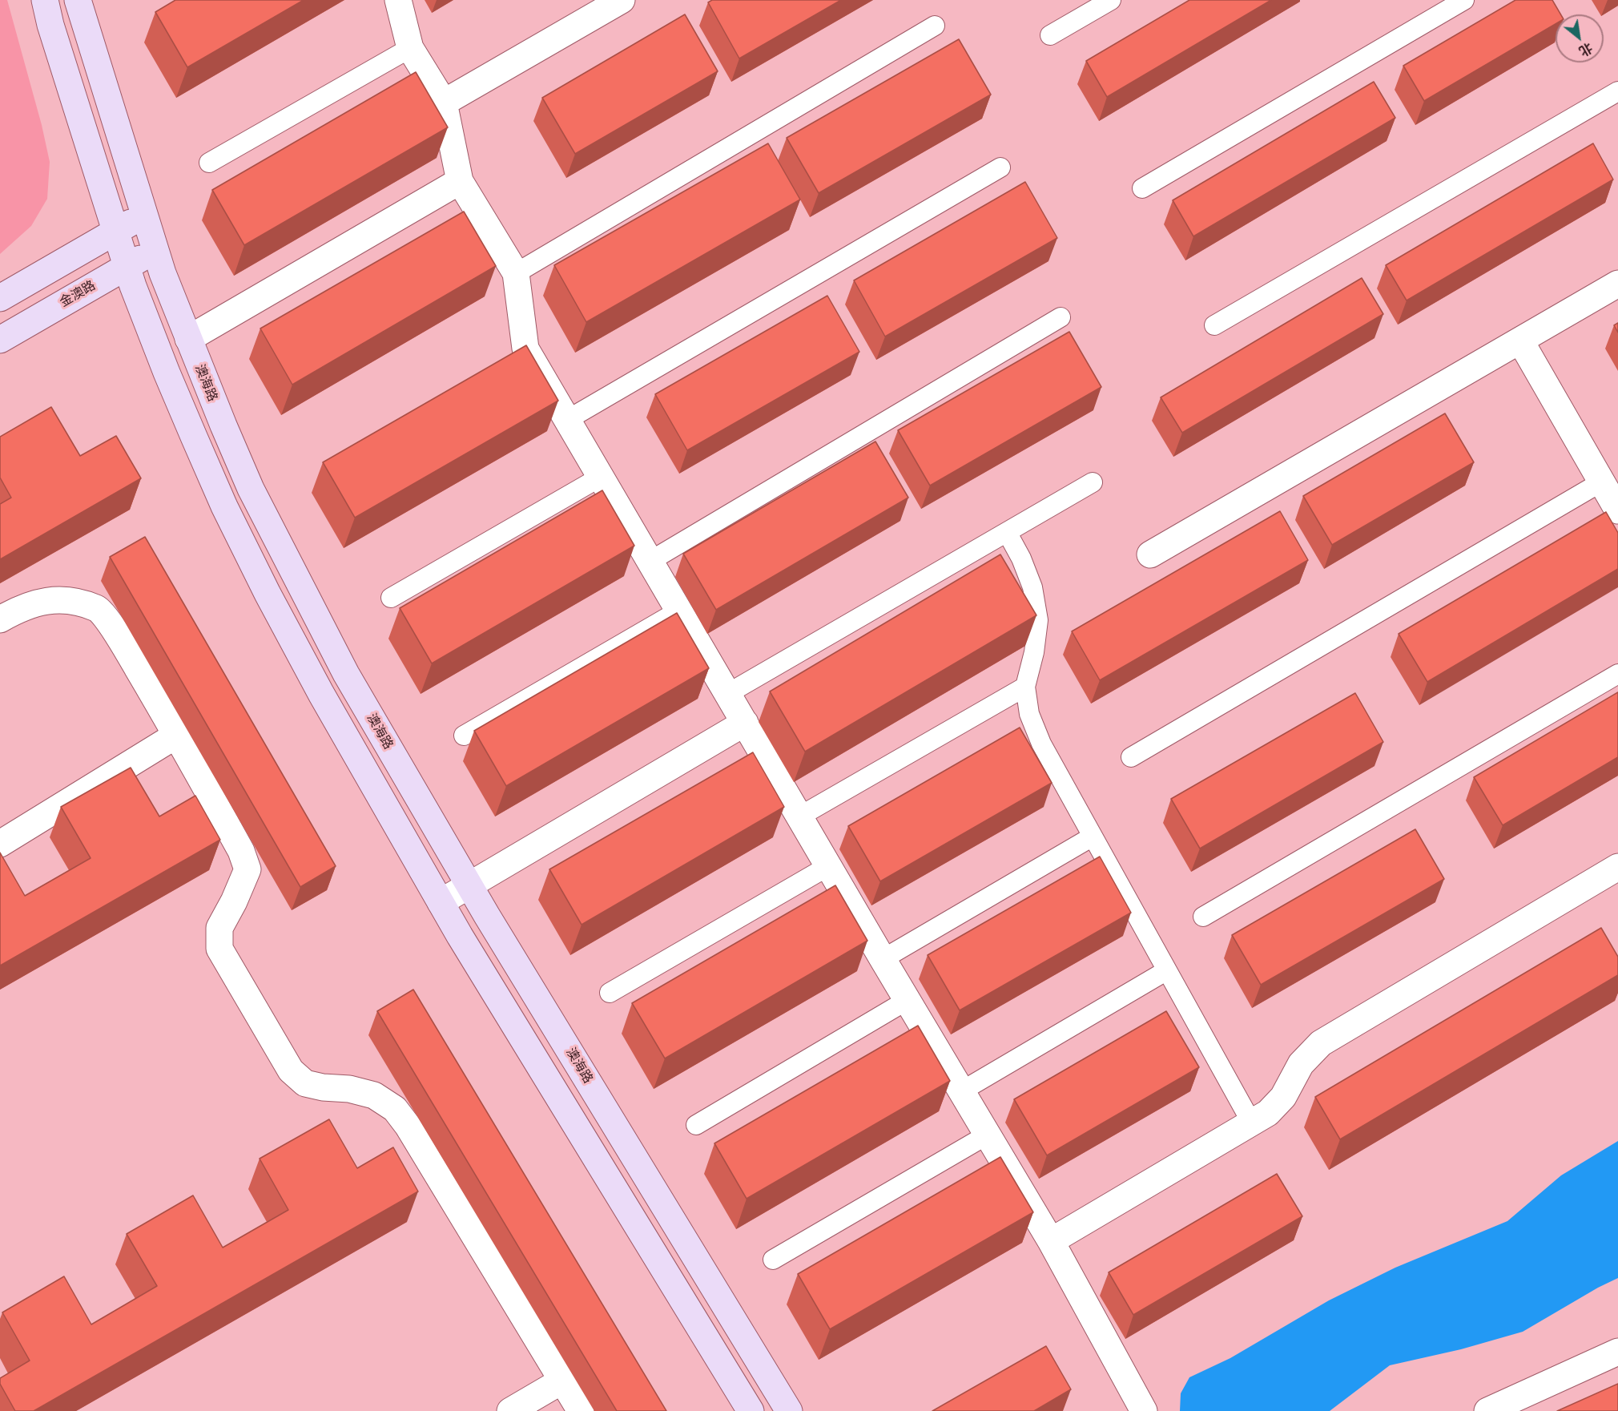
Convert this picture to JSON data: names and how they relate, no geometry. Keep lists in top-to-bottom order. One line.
{"streets":{"main road":["金澳路","澳海路"]},"crossings":[["金澳路","澳海路"]],"north":"bottom right"}
